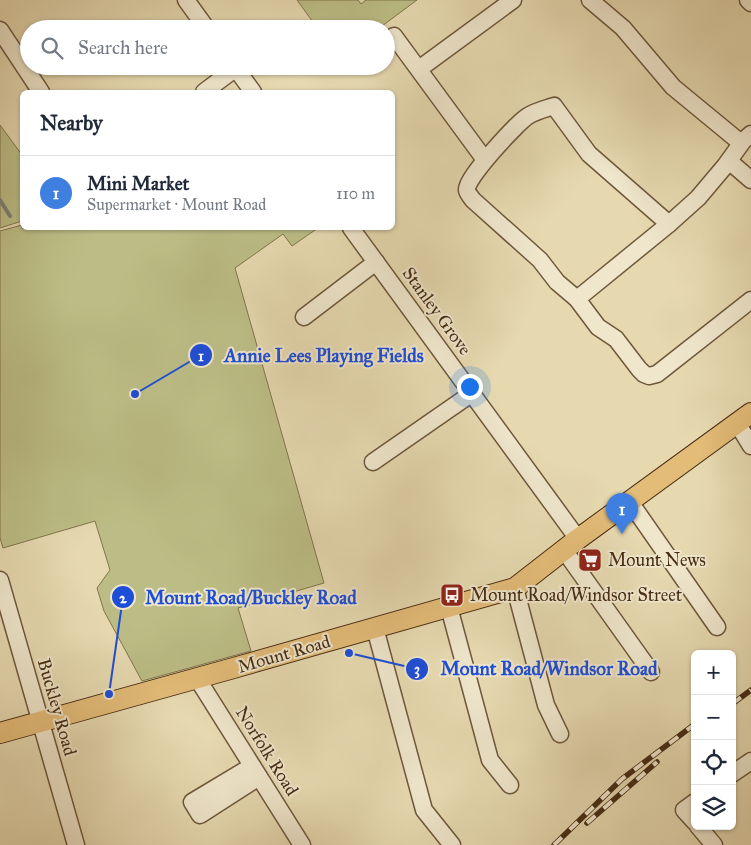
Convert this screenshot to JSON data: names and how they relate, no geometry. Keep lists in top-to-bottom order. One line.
{"streets":{"main road":["Mount Road"],"street":["Stanley Grove","Buckley Road","Norfolk Road"]},"crossings":[["Stanley Grove","Mount Road"],["Mount Road","Buckley Road"],["Mount Road","Norfolk Road"]],"places":{"other":["Annie Lees Playing Fields","Mount Road/Windsor Road","Mount Road/Buckley Road"],"supermarket":["Mount News"],"bus stop":["Mount Road/Windsor Street"]},"page":{"search":"Search here","heading":"Nearby","list":[{"mark":"1","name":"Mini Market","note":"Supermarket · Mount Road","value":"110 m"}],"pins":"1","map_buttons":["+","−"]}}
